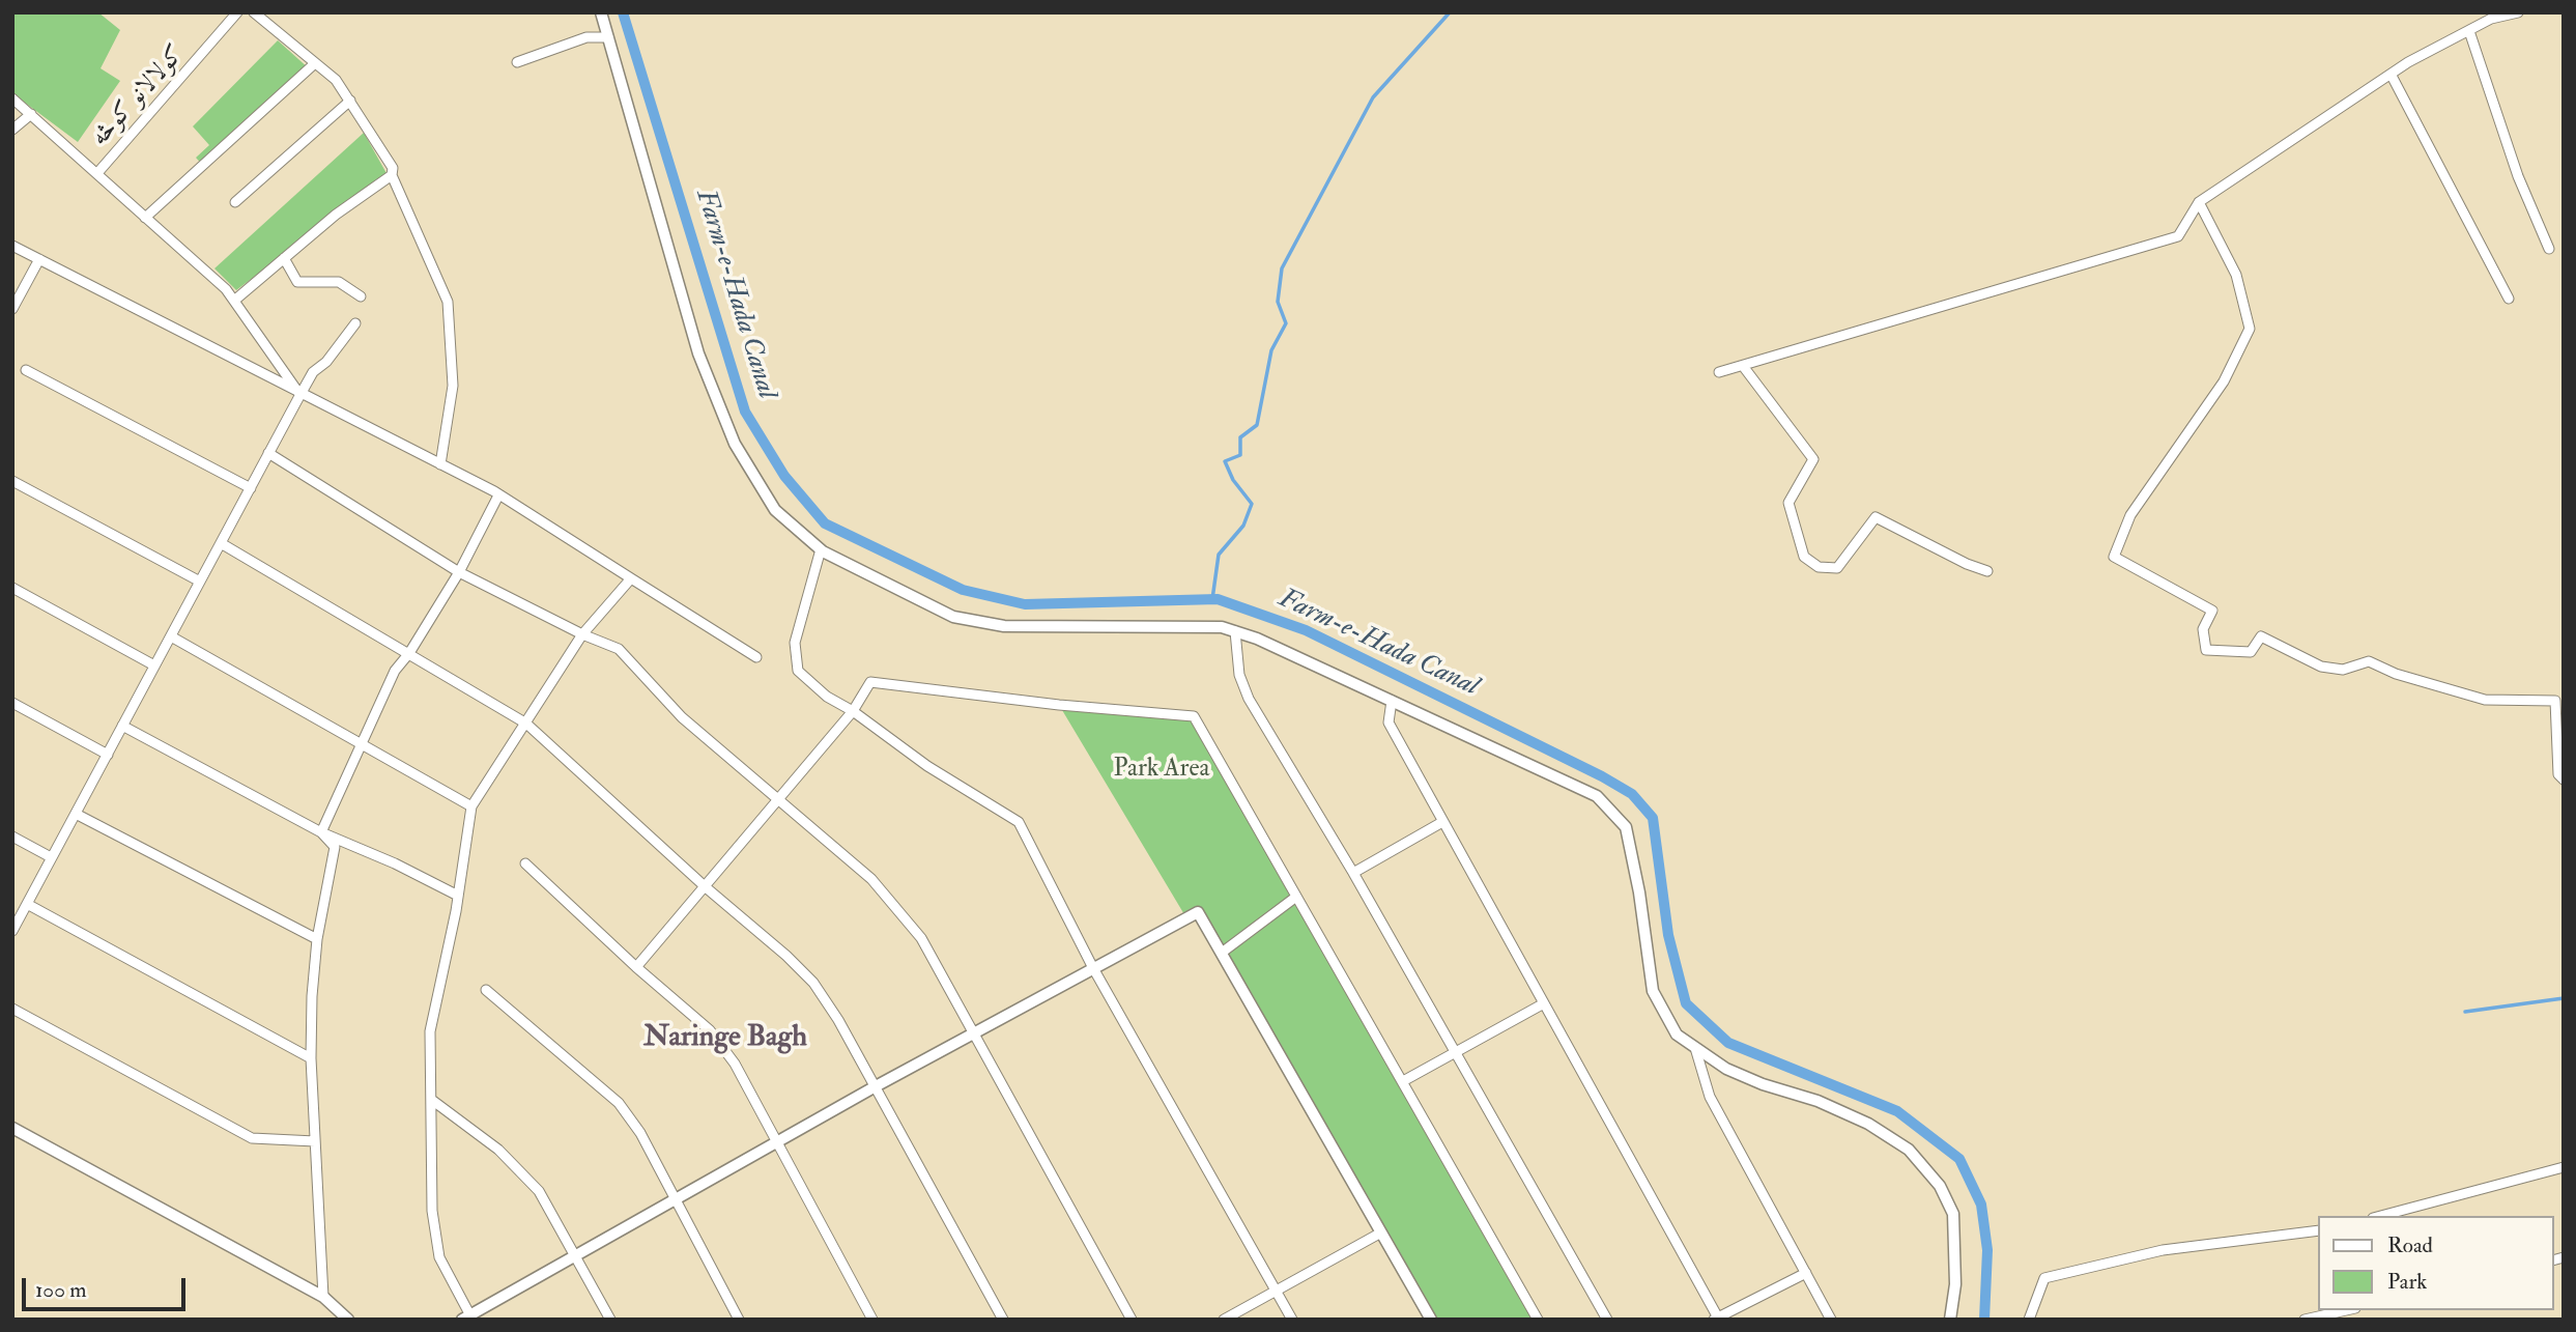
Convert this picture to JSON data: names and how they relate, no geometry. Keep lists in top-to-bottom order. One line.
{"streets":{"street":["کولالانو کوڅه"]},"districts":["Naringe Bagh"],"water":["Farm-e-Hada Canal"],"parks":["Park Area"],"legend":["Road","Park"],"scale_bar":"100 m"}
